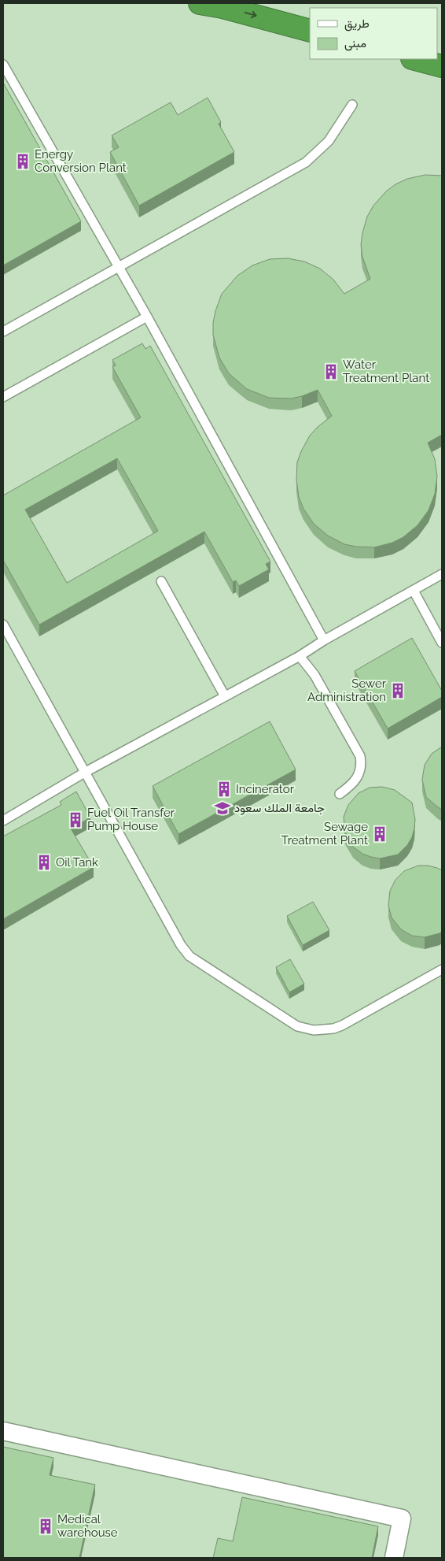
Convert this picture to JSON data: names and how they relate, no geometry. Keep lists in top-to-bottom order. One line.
{"places":{"building":["Energy Conversion Plant","Water Treatment Plant","Sewer Administration","Incinerator","Fuel Oil Transfer Pump House","Sewage Treatment Plant","Oil Tank","Medical warehouse"],"school or university":["جامعة الملك سعود"]},"legend":["طريق","مبنى"]}
